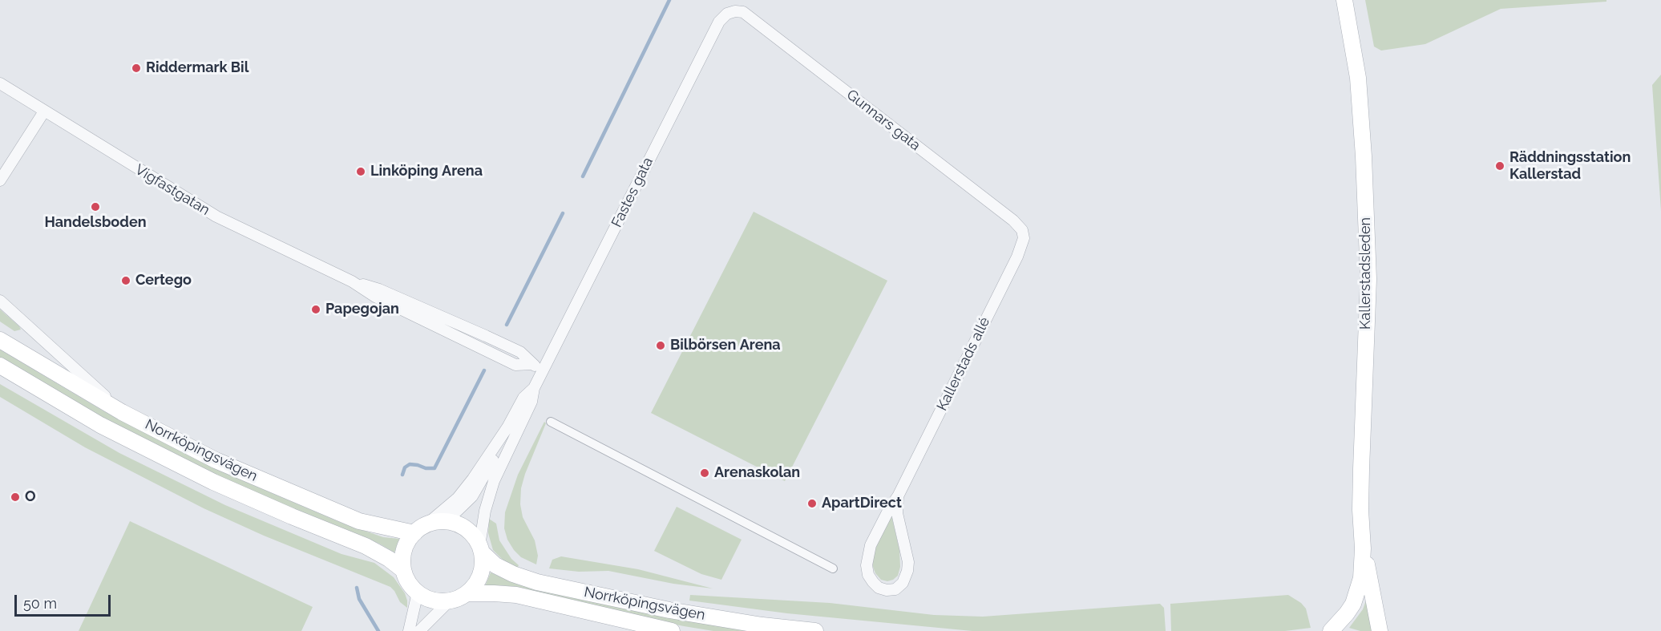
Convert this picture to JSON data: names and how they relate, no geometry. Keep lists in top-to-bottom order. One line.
{"streets":{"main road":["Kallerstadsleden","Norrköpingsvägen"],"street":["Gunnars gata","Vigfastgatan","Fastes gata","Kallerstads allé"]},"crossings":[["Gunnars gata","Fastes gata"],["Gunnars gata","Kallerstads allé"],["Vigfastgatan","Fastes gata"],["Fastes gata","Norrköpingsvägen"]],"places":["Riddermark Bil","Räddningsstation Kallerstad","Linköping Arena","Handelsboden","Certego","Papegojan","Bilbörsen Arena","Arenaskolan","O","ApartDirect"],"scale_bar":"50 m"}
